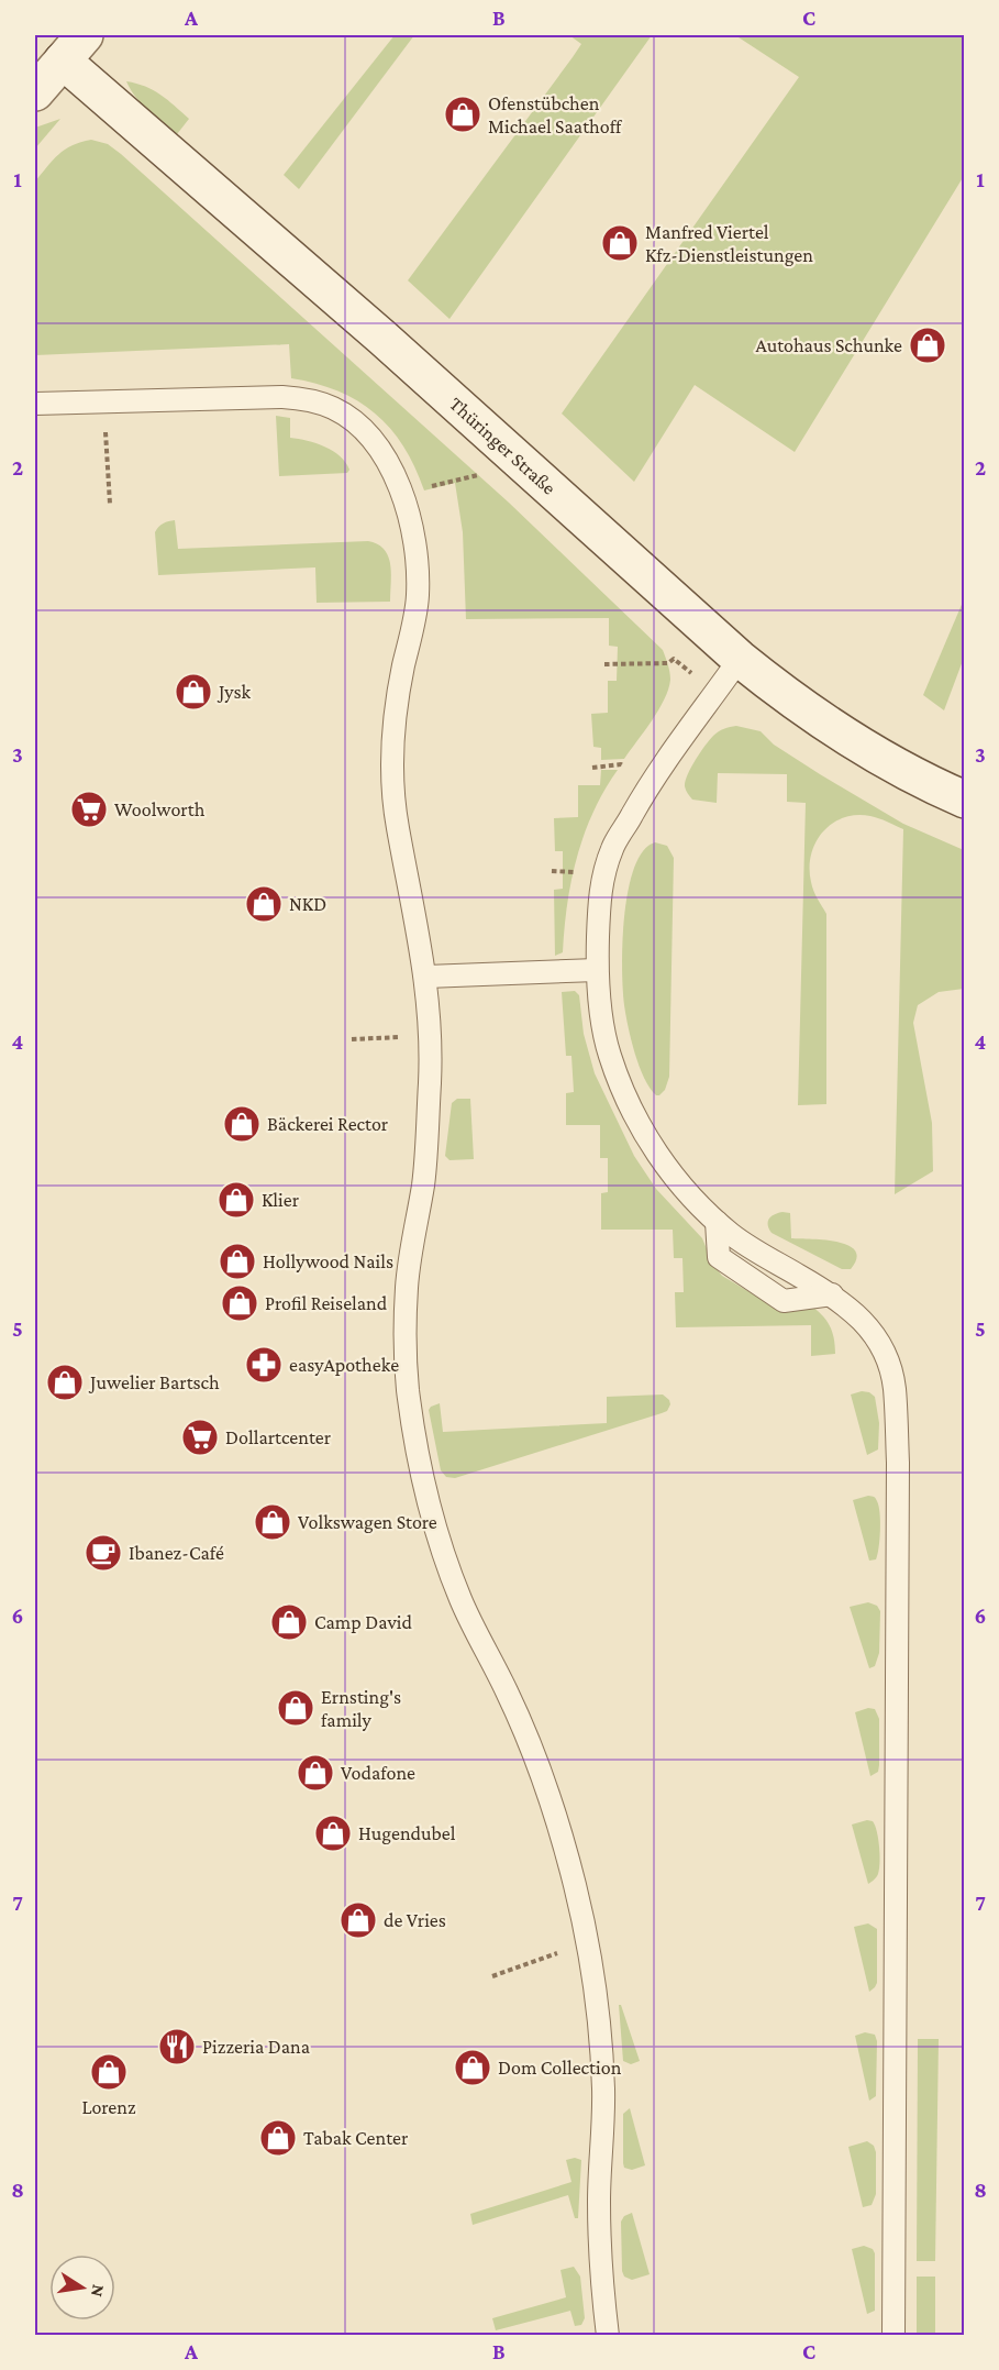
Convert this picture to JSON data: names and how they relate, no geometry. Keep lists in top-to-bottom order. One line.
{"streets":{"street":["Thüringer Straße"]},"places":{"shop":["Ofenstübchen Michael Saathoff","Manfred Viertel Kfz-Dienstleistungen","Autohaus Schunke","Jysk","NKD","Bäckerei Rector","Klier","Hollywood Nails","Profil Reiseland","Juwelier Bartsch","Volkswagen Store","Camp David","Ernsting's family","Vodafone","Hugendubel","de Vries","Dom Collection","Lorenz","Tabak Center"],"supermarket":["Woolworth","Dollartcenter"],"pharmacy":["easyApotheke"],"cafe":["Ibanez-Café"],"restaurant":["Pizzeria Dana"]},"north":"right","grid":{"columns":["A","B","C"],"rows":["1","2","3","4","5","6","7","8"]}}
